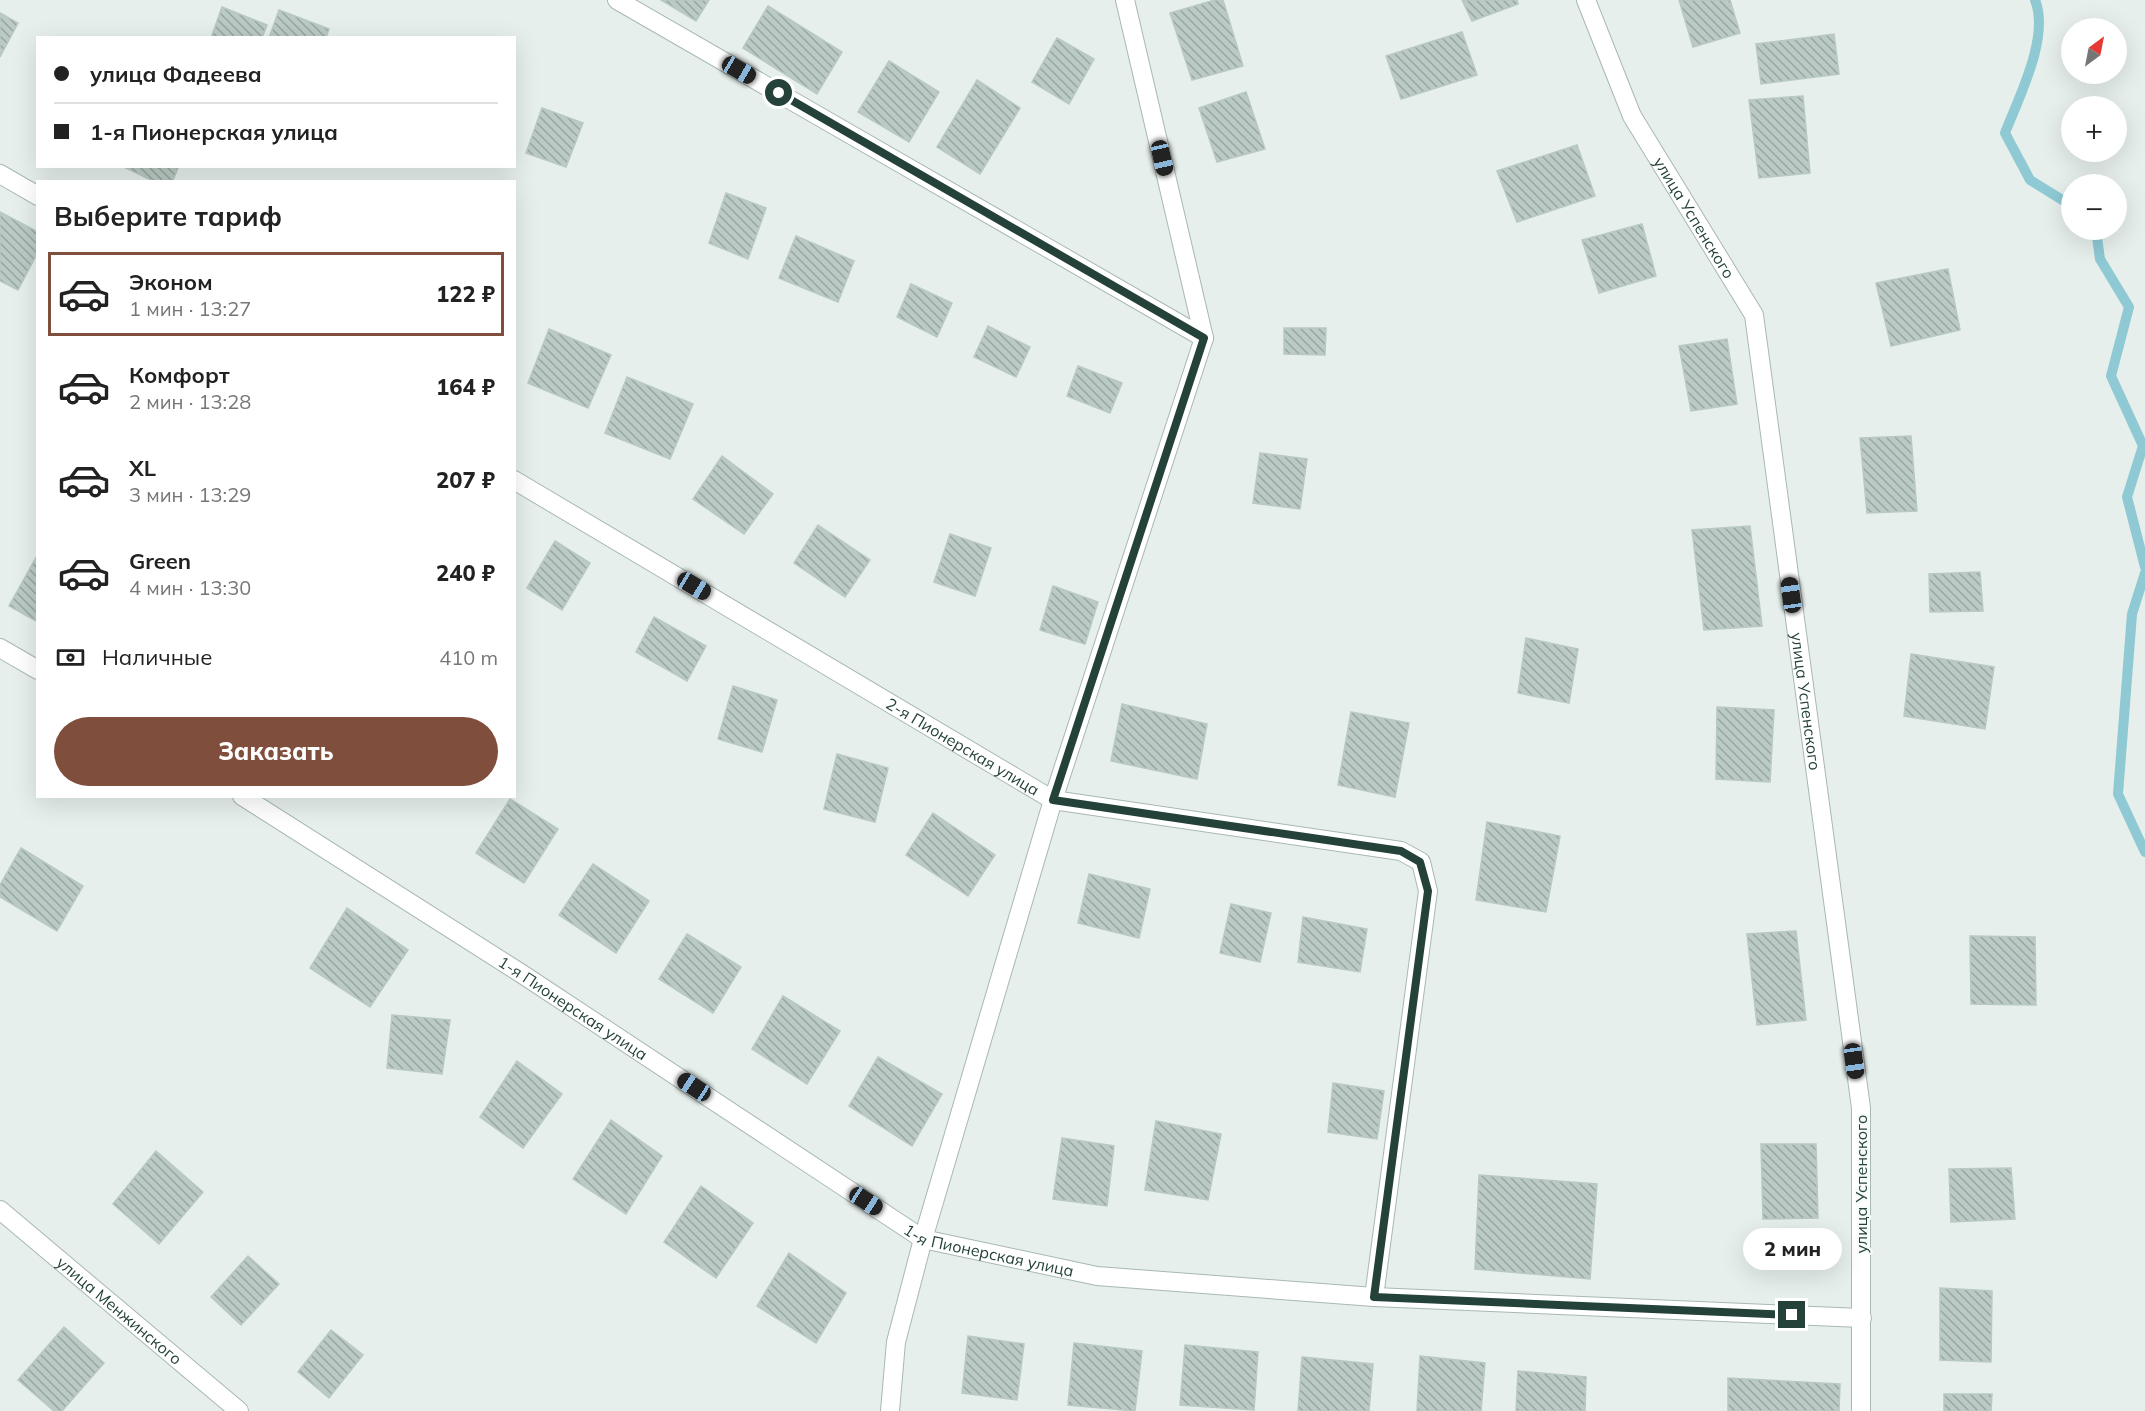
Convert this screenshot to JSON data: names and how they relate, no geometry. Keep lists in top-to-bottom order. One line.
{"streets":{"street":["улица Успенского","2-я Пионерская улица","1-я Пионерская улица","улица Менжинского"]},"crossings":[["улица Успенского","1-я Пионерская улица"],["2-я Пионерская улица","1-я Пионерская улица"]],"north":"top right","page":{"map_buttons":["+","−"],"banner":["улица Фадеева","1-я Пионерская улица"],"heading":"Выберите тариф","list":[{"name":"Эконом","note":"1 мин · 13:27","value":"122 ₽"},{"name":"Комфорт","note":"2 мин · 13:28","value":"164 ₽"},{"name":"XL","note":"3 мин · 13:29","value":"207 ₽"},{"name":"Green","note":"4 мин · 13:30","value":"240 ₽"}],"pay":["Наличные","410 m"],"buttons":"Заказать","bubble":"2 мин"}}
